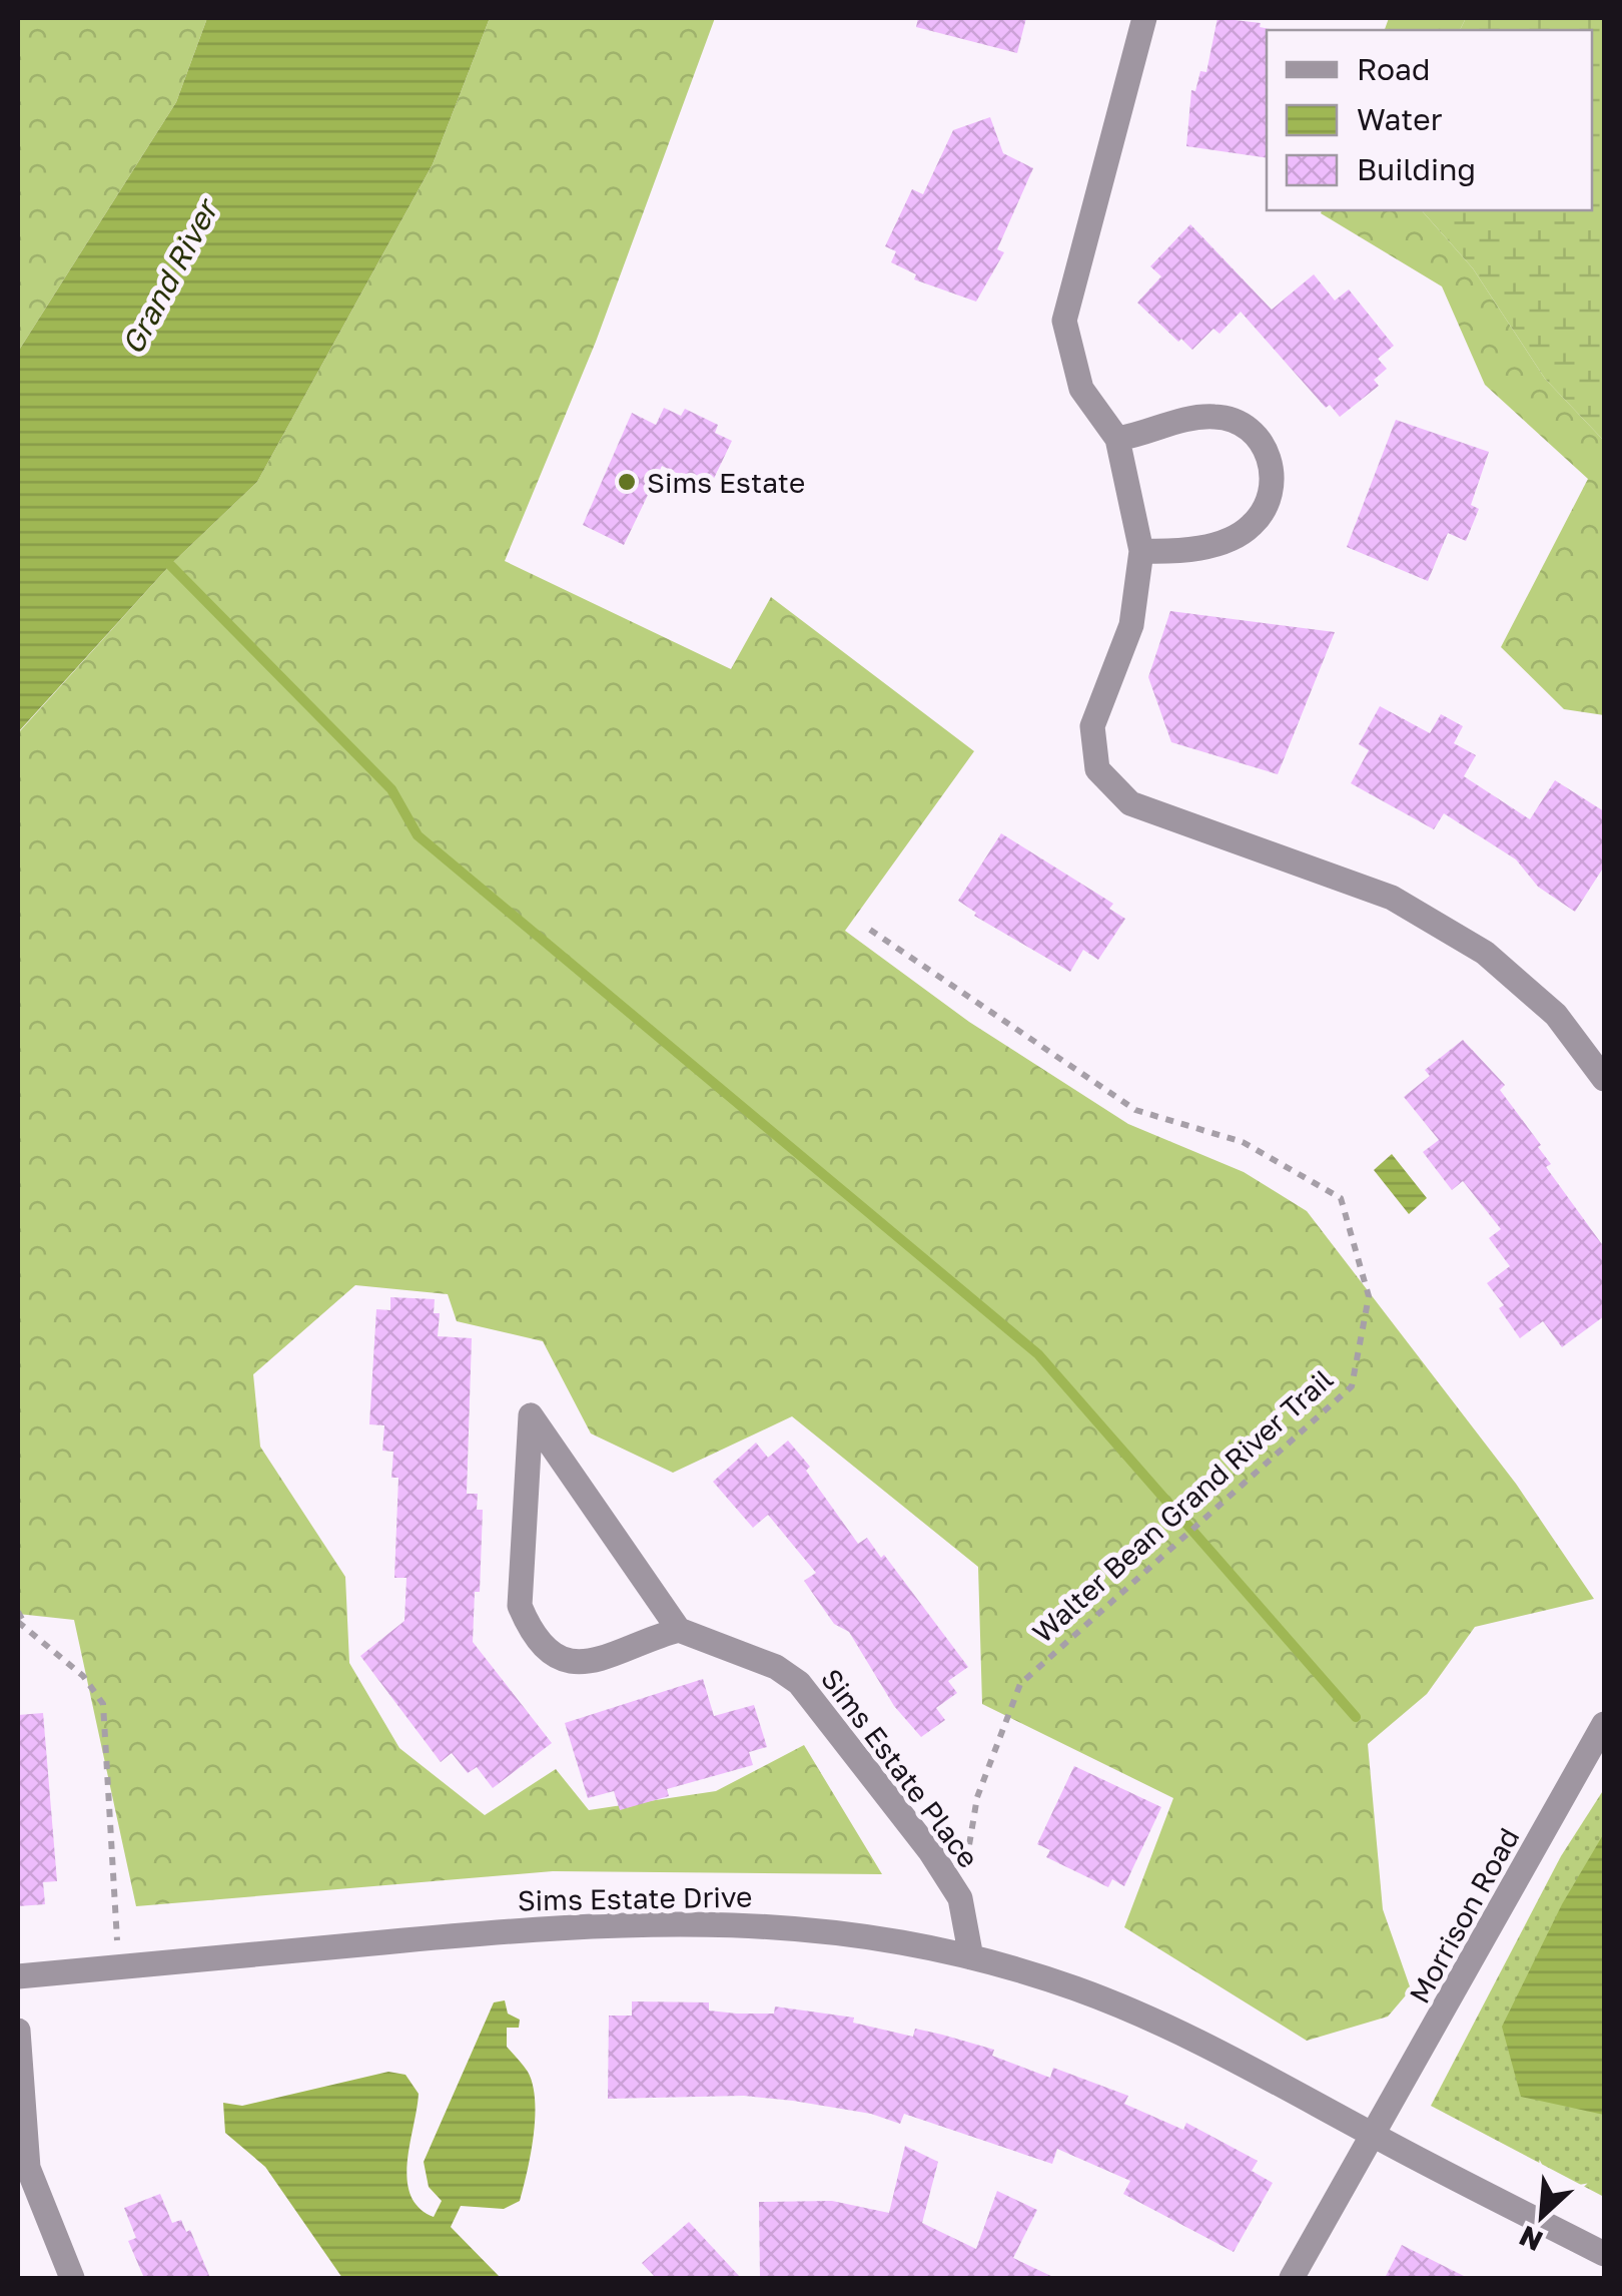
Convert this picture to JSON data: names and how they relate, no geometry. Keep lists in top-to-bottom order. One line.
{"streets":{"street":["Sims Estate Place","Sims Estate Drive","Morrison Road"],"path":["Walter Bean Grand River Trail"]},"crossings":[["Walter Bean Grand River Trail","Sims Estate Place"],["Sims Estate Place","Sims Estate Drive"],["Sims Estate Drive","Morrison Road"]],"water":["Grand River"],"places":["Sims Estate"],"legend":["Road","Water","Building"],"north":"bottom left"}
